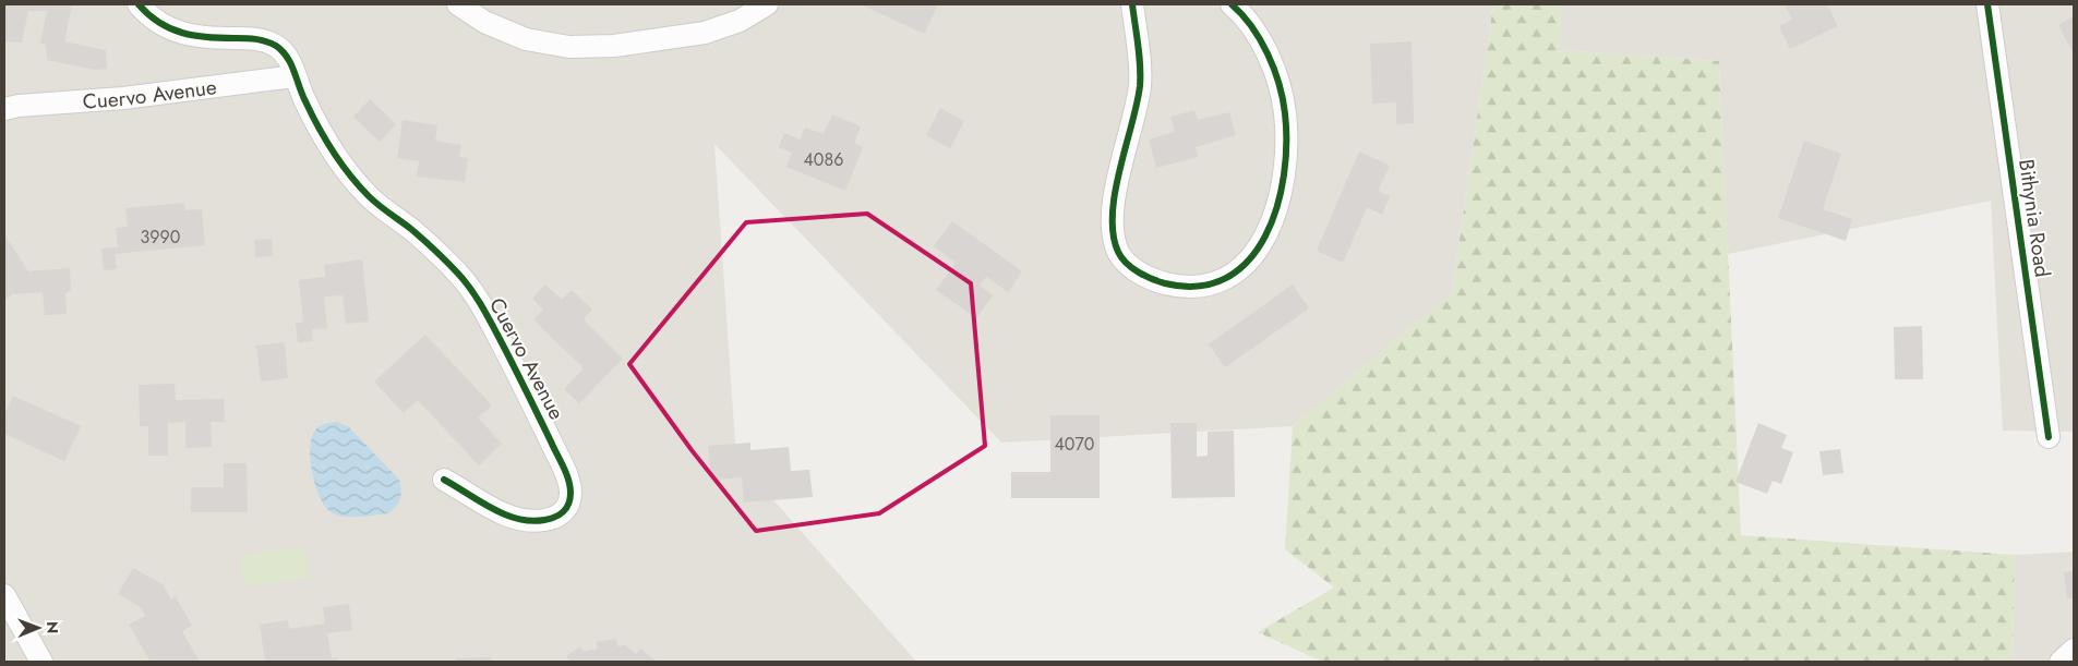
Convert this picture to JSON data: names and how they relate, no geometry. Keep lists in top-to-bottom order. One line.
{"streets":{"street":["Cuervo Avenue","Bithynia Road"]},"house_numbers":["4086","3990","4070"],"north":"right"}
